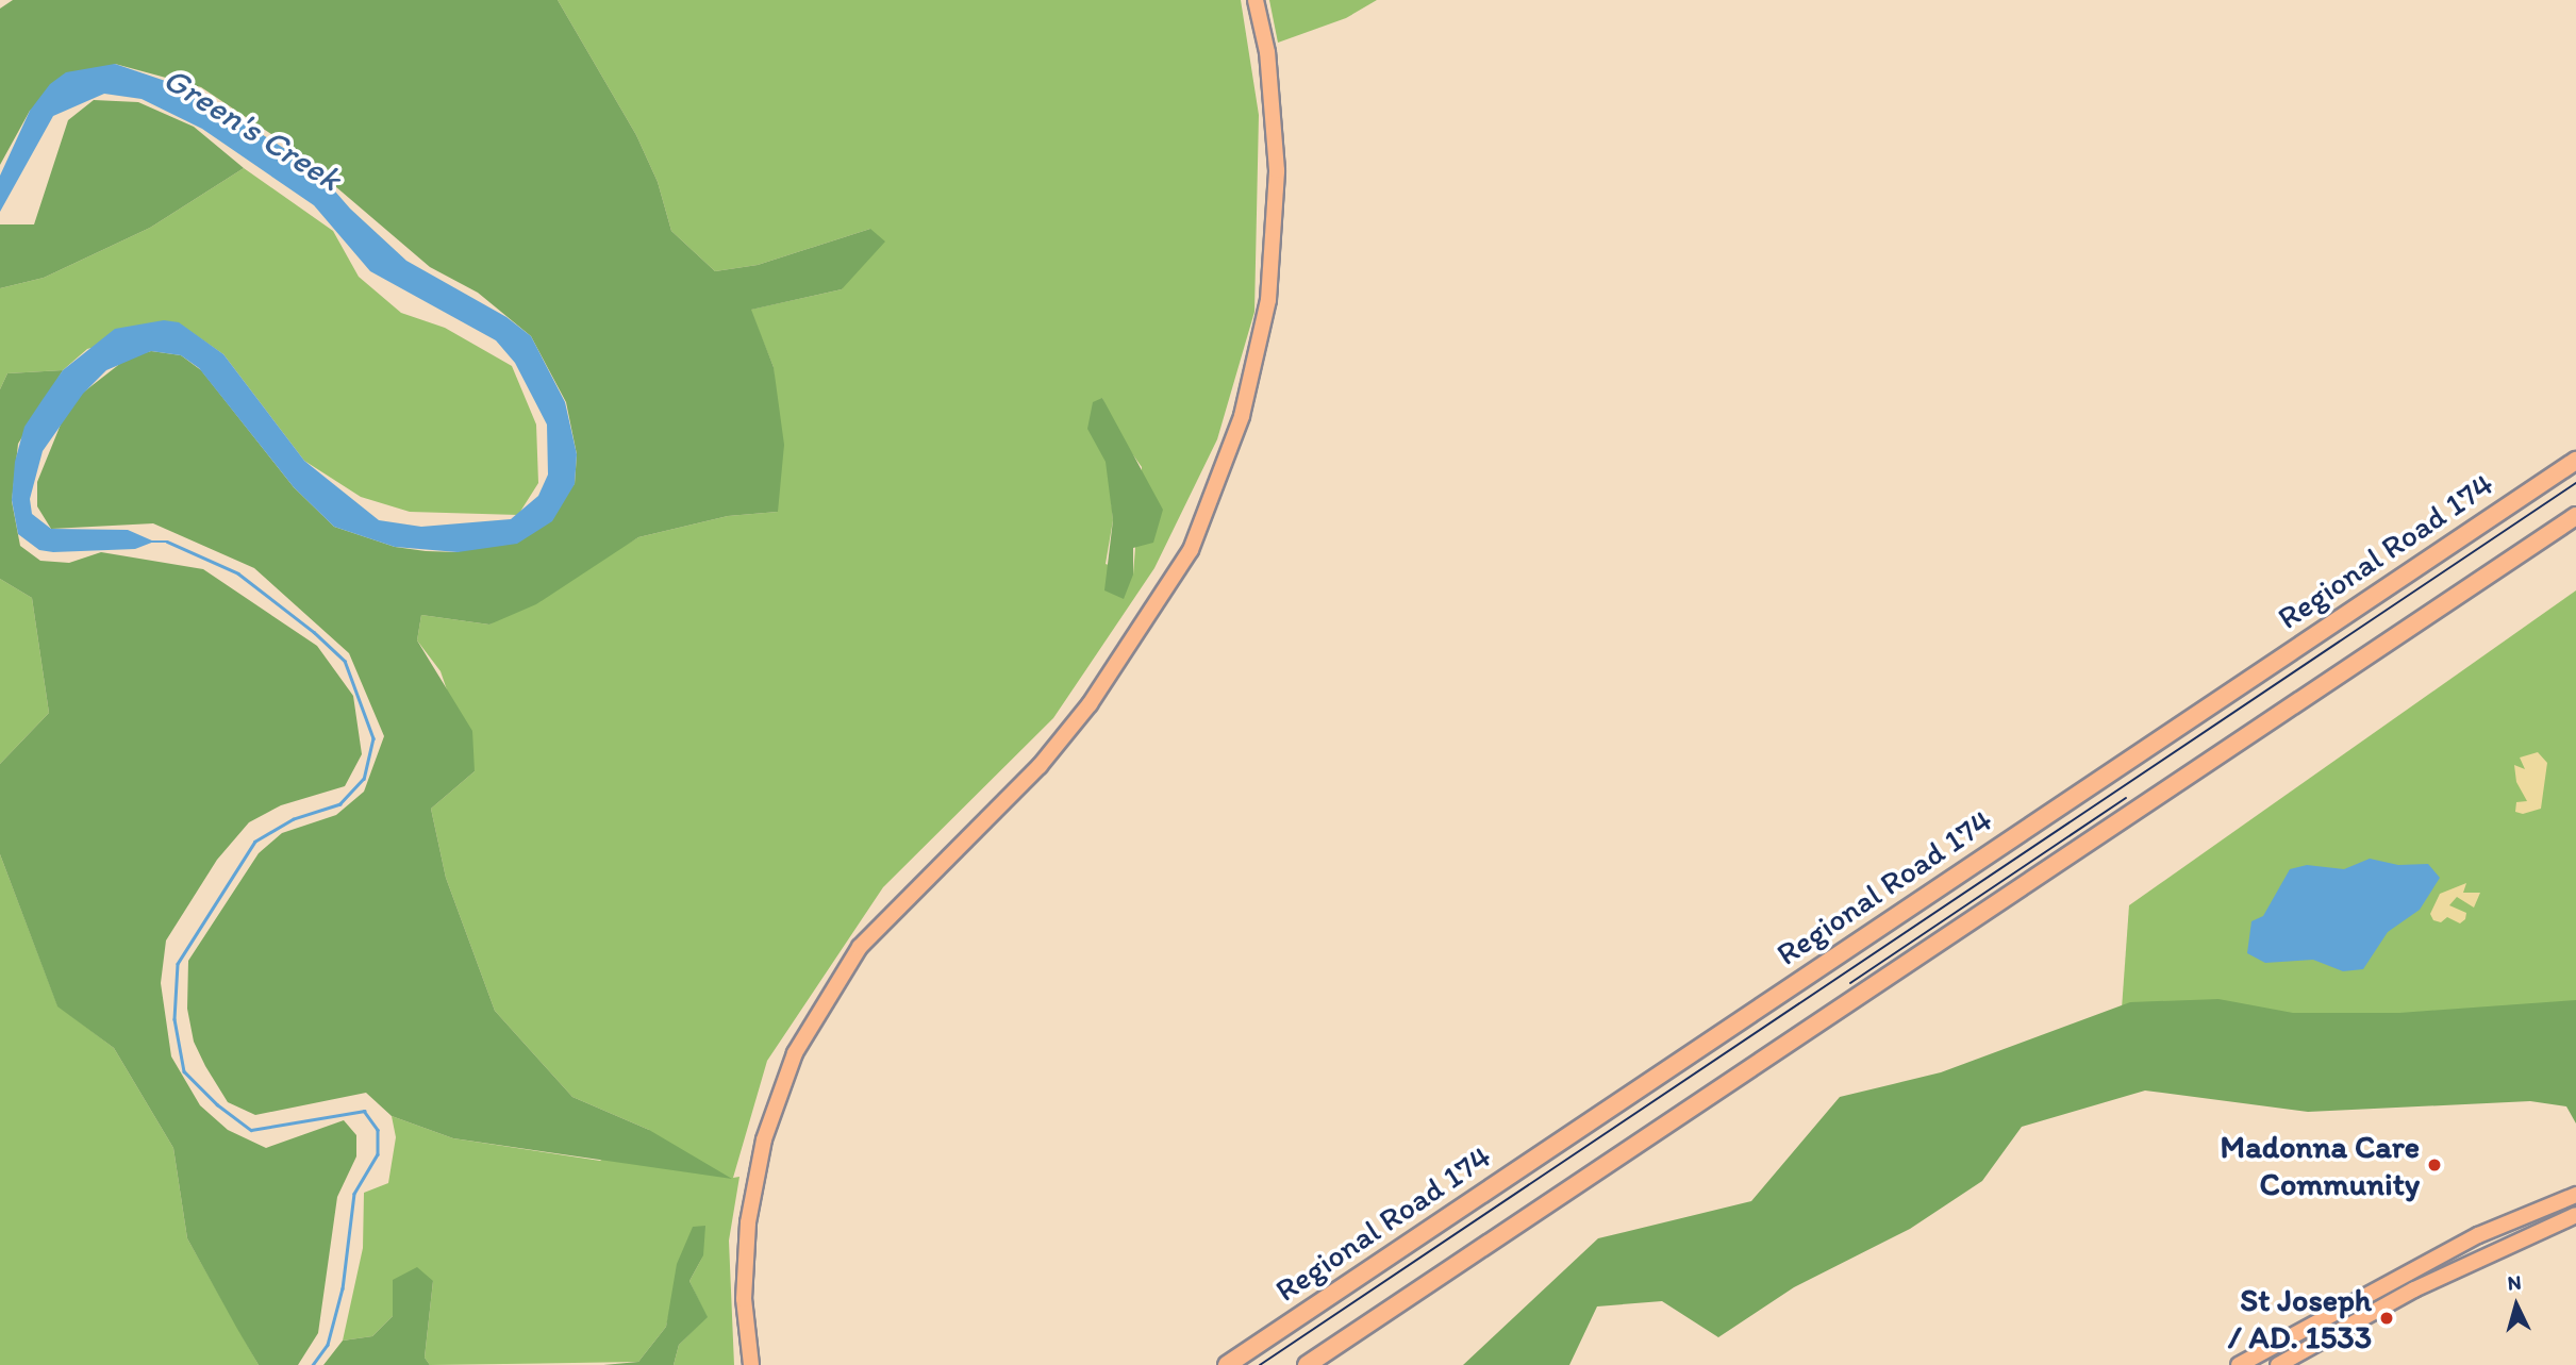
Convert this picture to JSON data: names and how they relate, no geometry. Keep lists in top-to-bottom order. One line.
{"streets":{"highway":["Regional Road 174"]},"water":["Green's Creek"],"places":["Madonna Care Community","St Joseph / AD. 1533"],"north":"top"}
